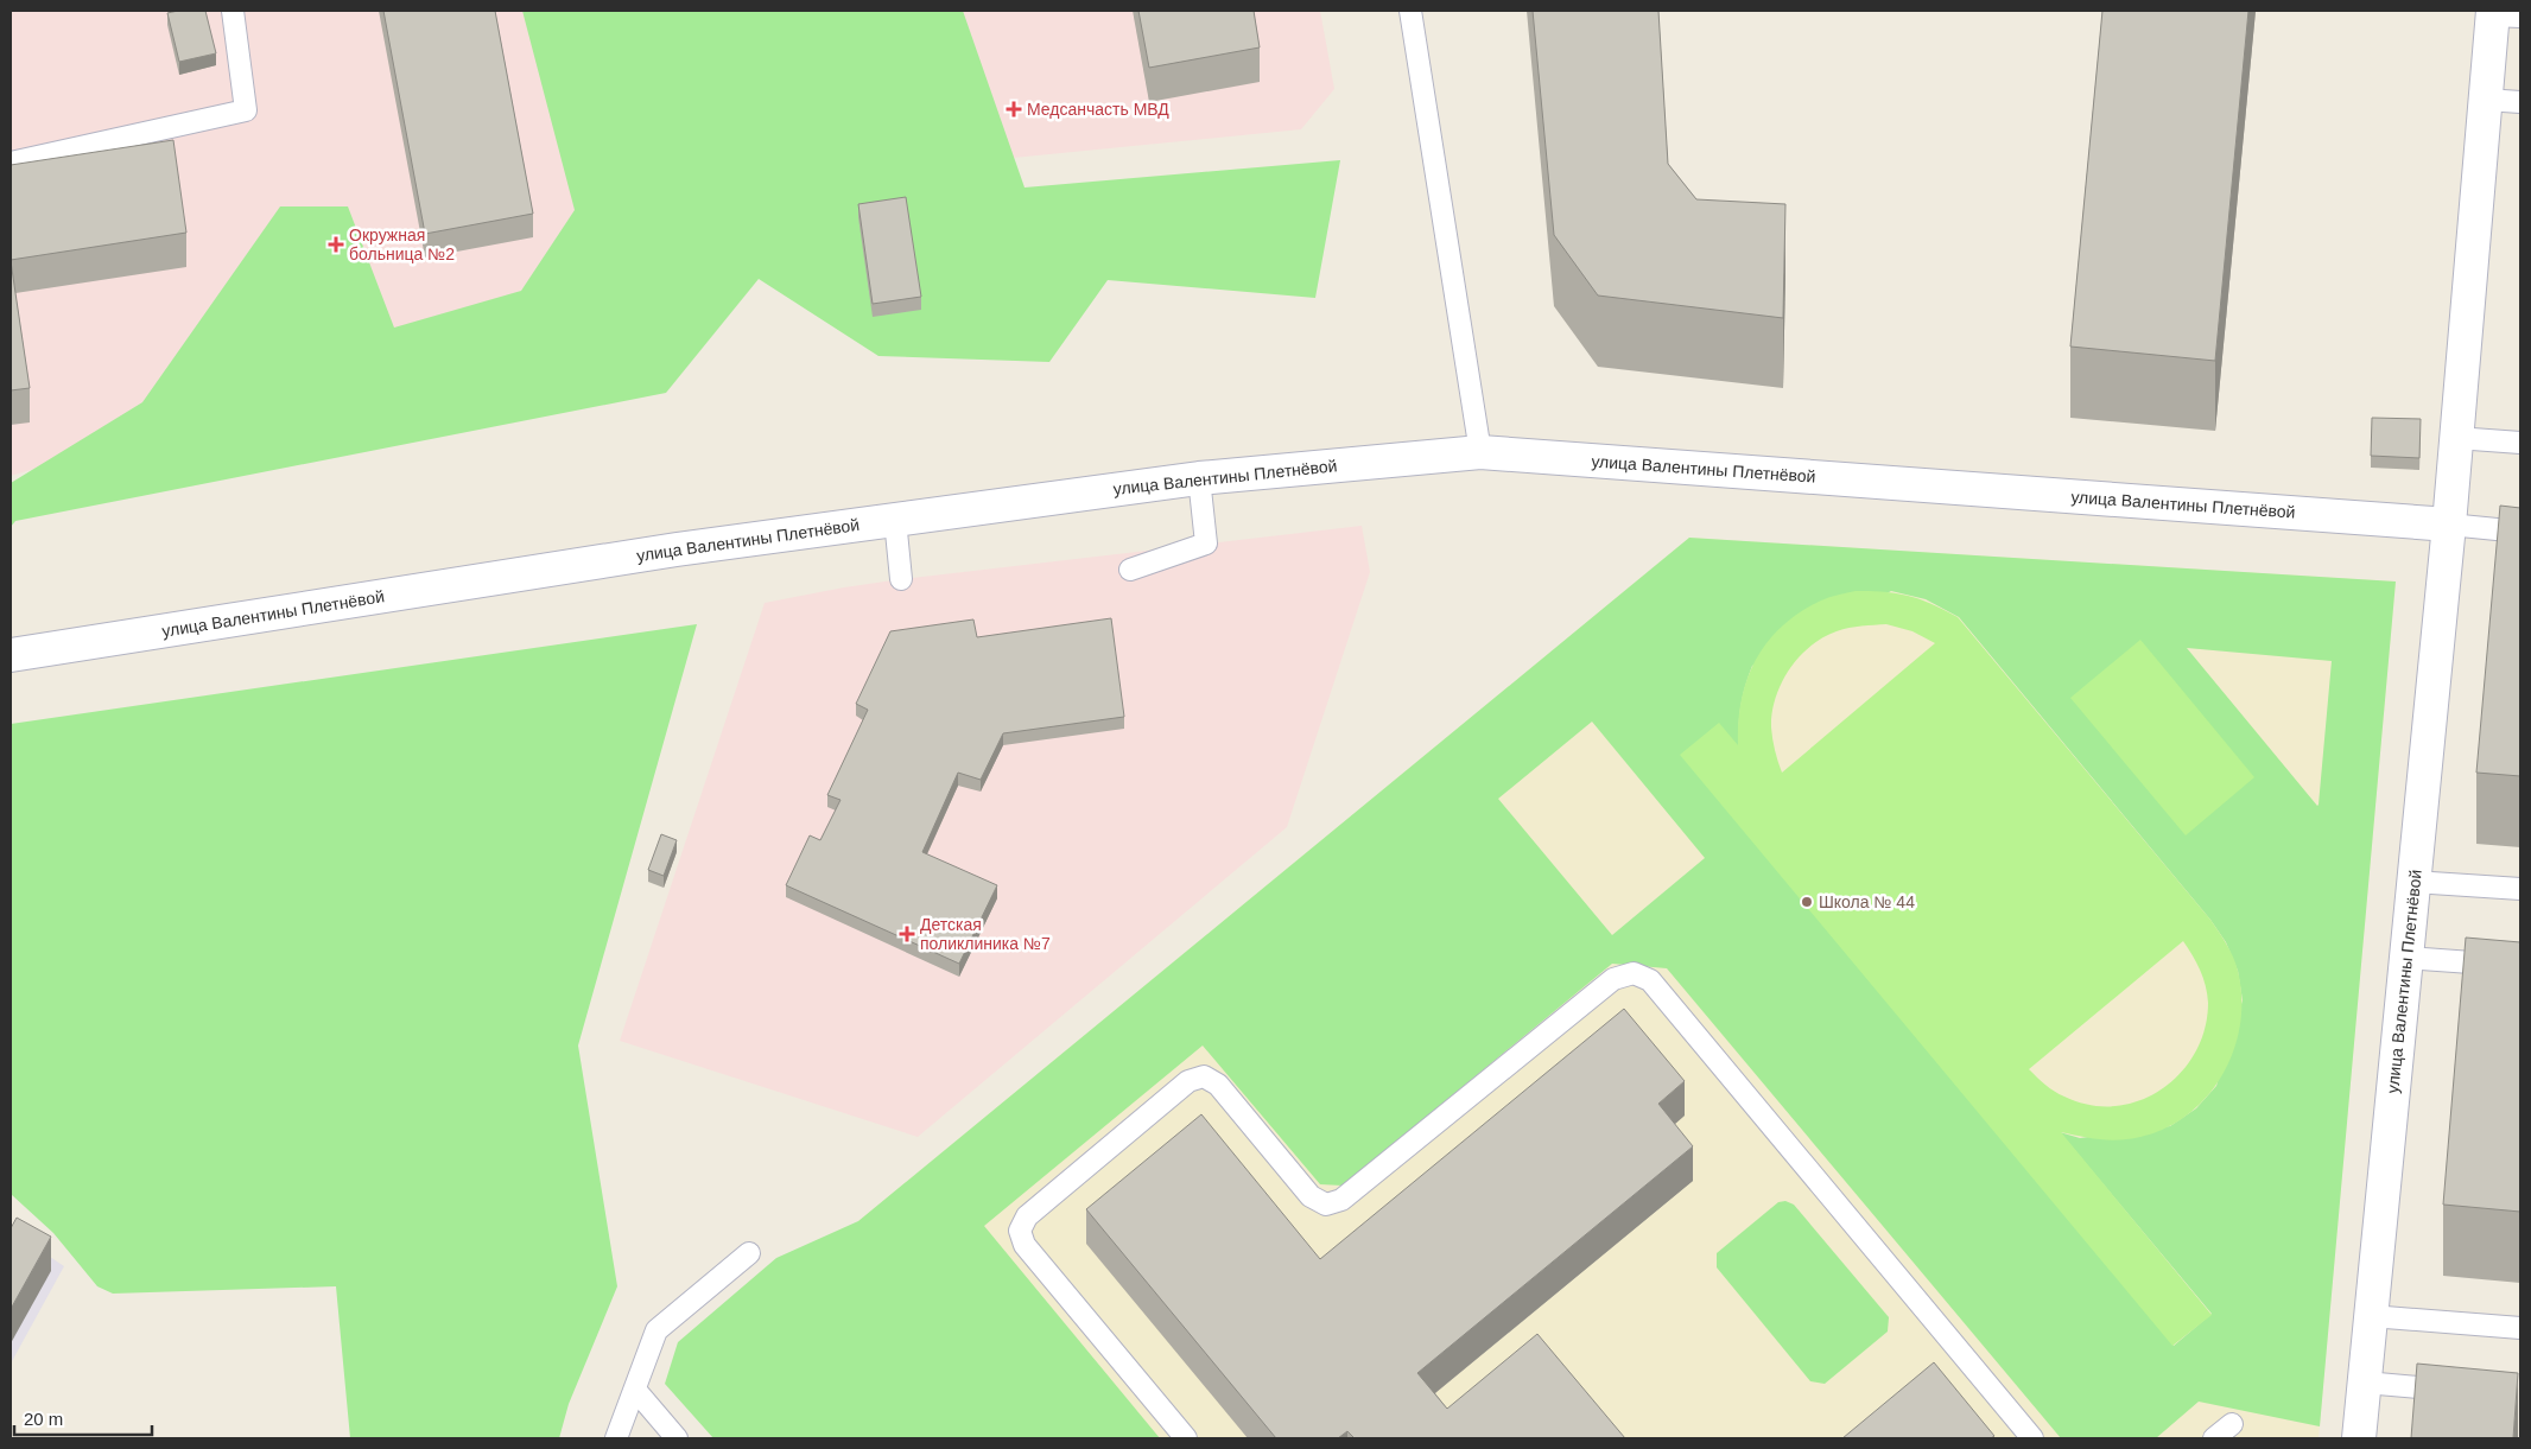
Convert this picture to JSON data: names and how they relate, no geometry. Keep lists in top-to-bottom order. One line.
{"streets":{"street":["улица Валентины Плетнёвой"]},"places":{"health":["Медсанчасть МВД","Окружная больница №2","Детская поликлиника №7"],"other":["Школа № 44"]},"scale_bar":"20 m"}
